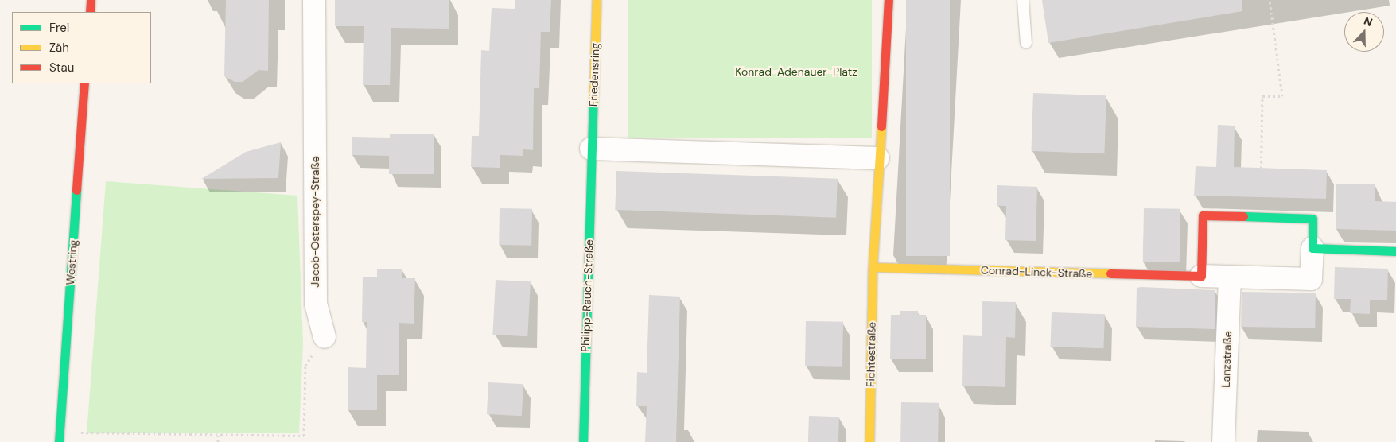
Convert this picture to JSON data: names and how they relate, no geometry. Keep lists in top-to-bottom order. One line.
{"streets":{"street":["Friedensring","Jacob-Osterspey-Straße","Westring","Conrad-Linck-Straße","Philipp-Rauch-Straße","Fichtestraße","Lanzstraße"]},"crossings":[["Friedensring","Philipp-Rauch-Straße"],["Conrad-Linck-Straße","Fichtestraße"],["Conrad-Linck-Straße","Lanzstraße"]],"parks":["Konrad-Adenauer-Platz"],"legend":["Frei","Zäh","Stau"],"north":"top"}
